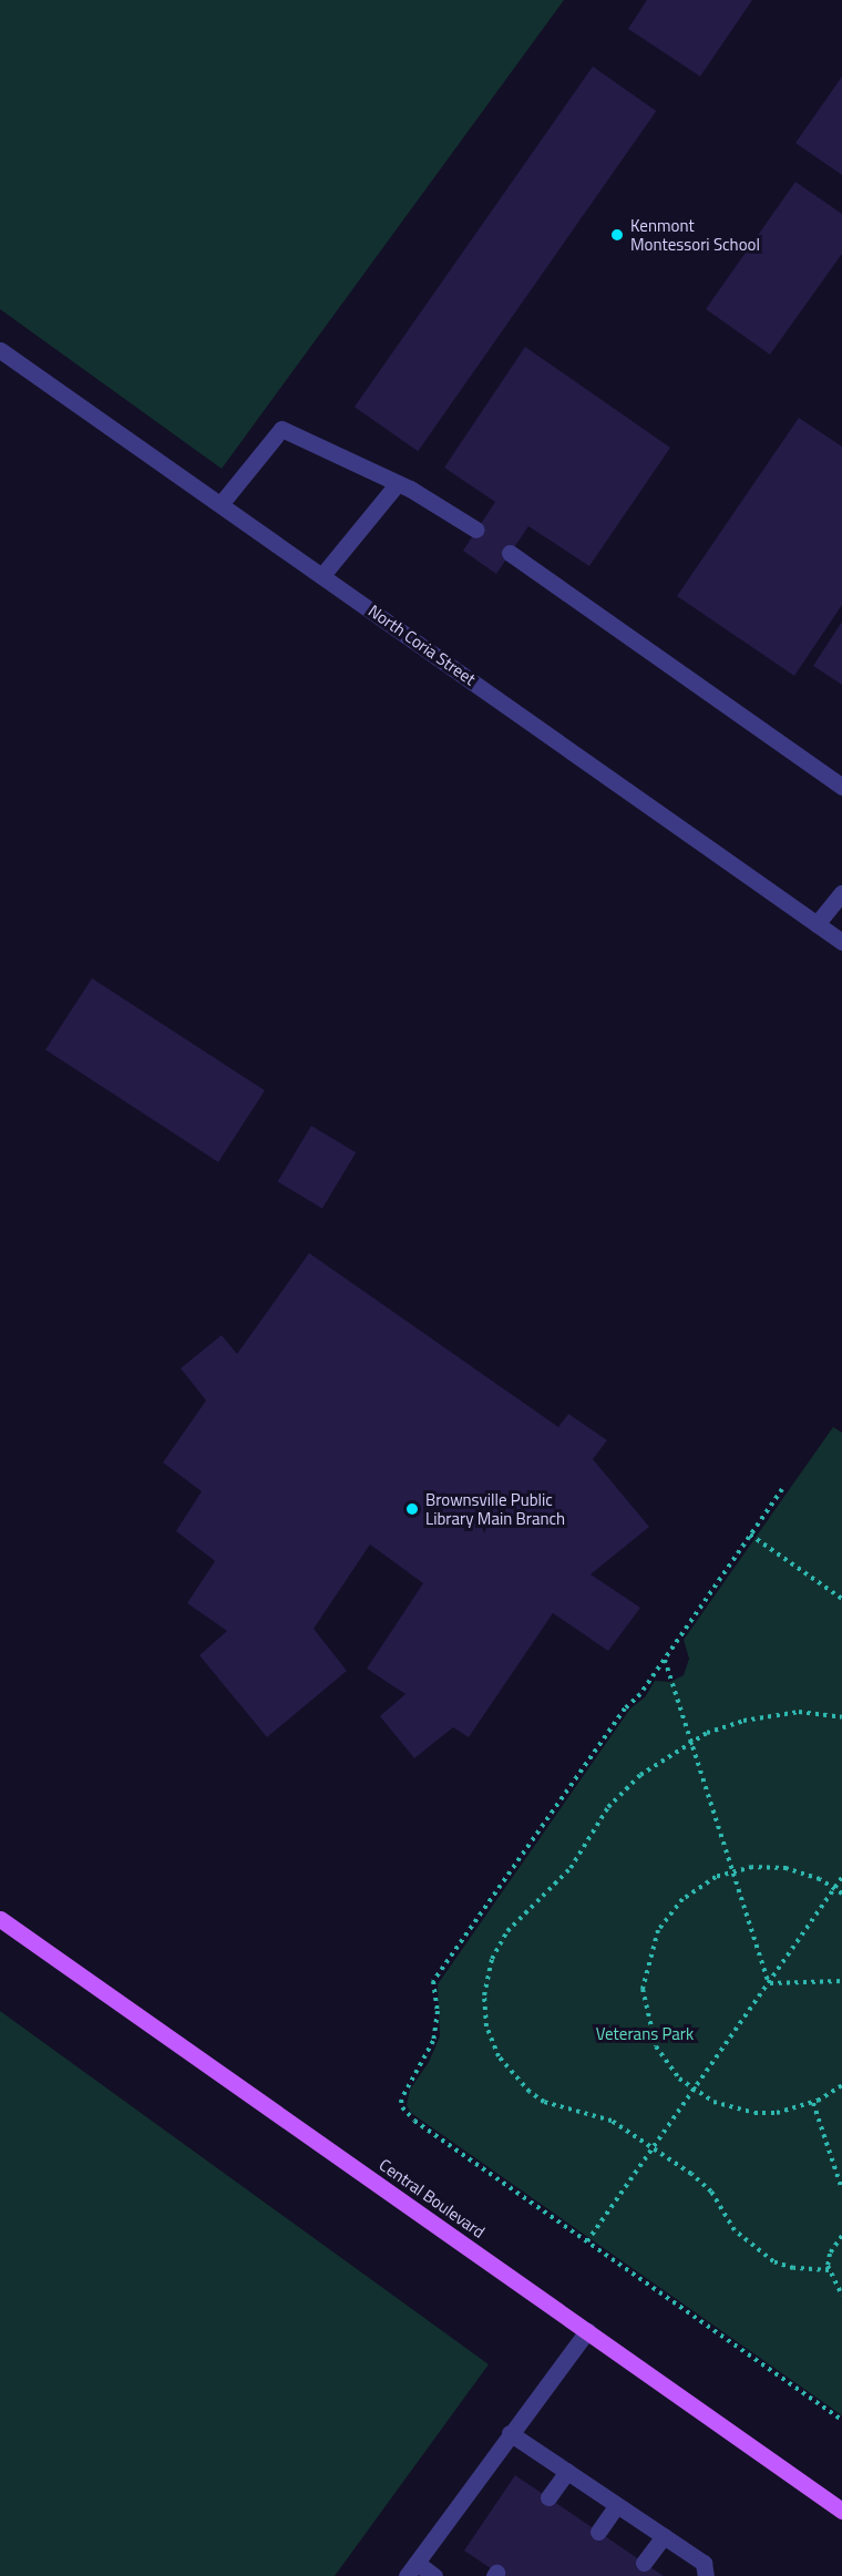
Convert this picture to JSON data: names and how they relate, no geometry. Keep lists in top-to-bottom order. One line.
{"streets":{"main road":["Central Boulevard"],"street":["North Coria Street"]},"parks":["Veterans Park"],"places":["Kenmont Montessori School","Brownsville Public Library Main Branch"]}
